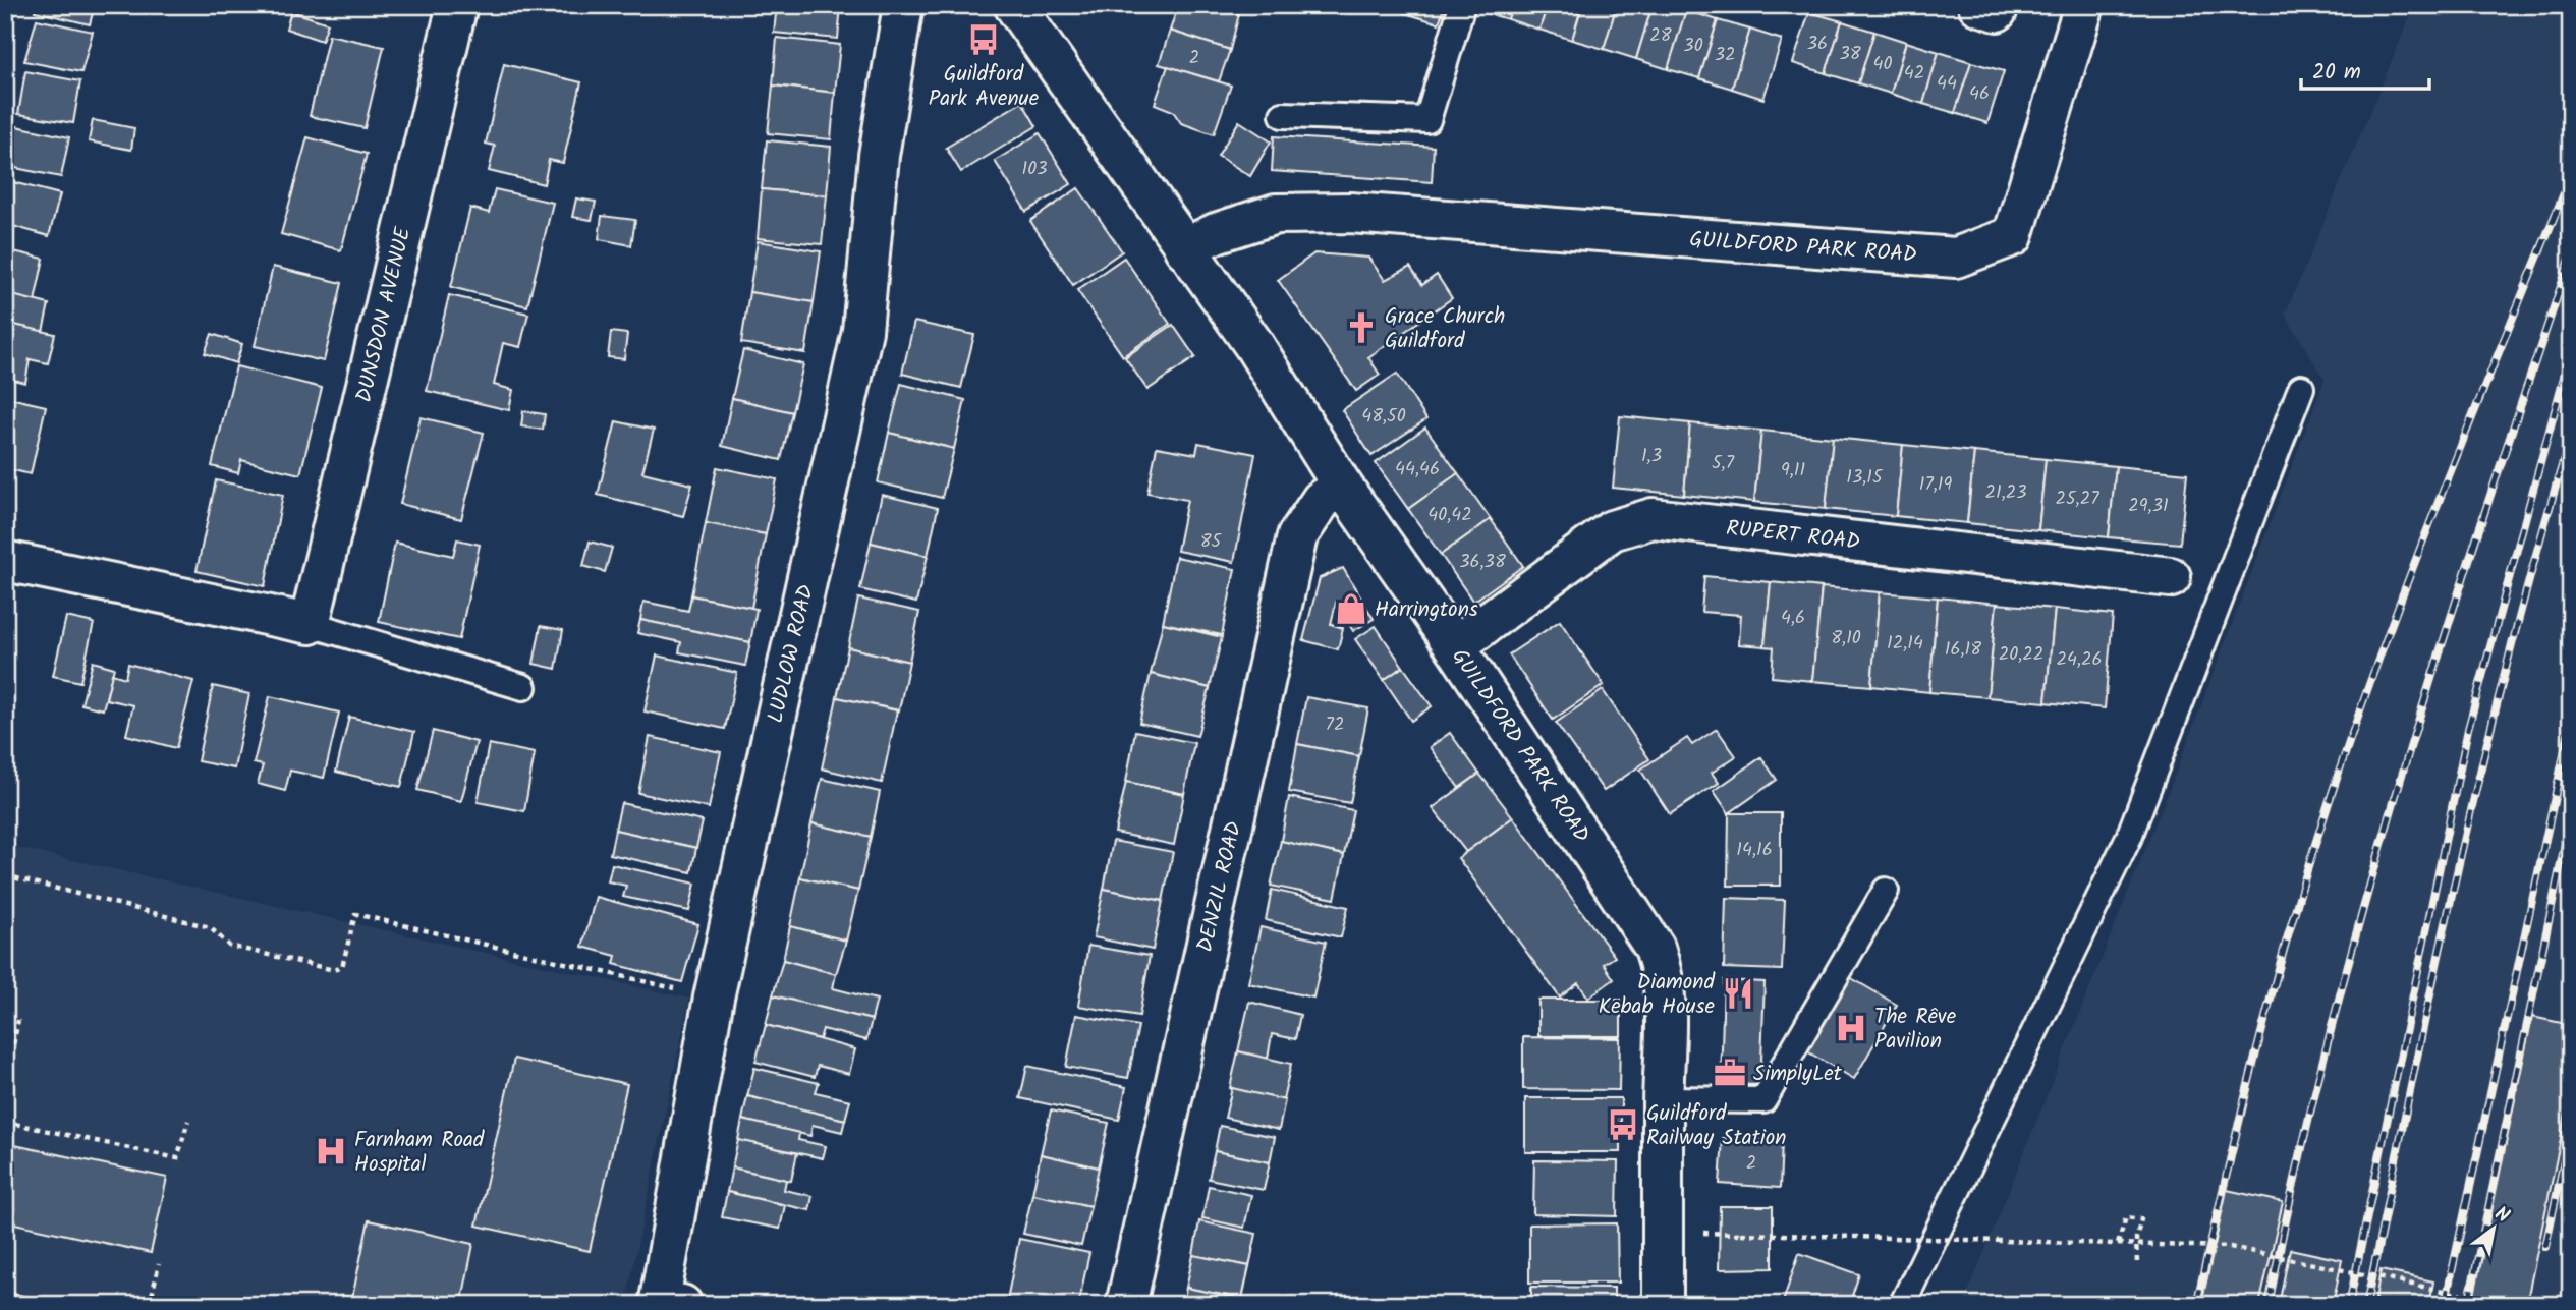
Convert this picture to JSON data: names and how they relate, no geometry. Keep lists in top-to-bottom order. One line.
{"streets":{"street":["GUILDFORD PARK ROAD","DUNSDON AVENUE","RUPERT ROAD","LUDLOW ROAD","DENZIL ROAD"]},"crossings":[["GUILDFORD PARK ROAD","RUPERT ROAD"],["GUILDFORD PARK ROAD","DENZIL ROAD"]],"places":{"bus stop":["Guildford Park Avenue","Guildford Railway Station"],"church":["Grace Church Guildford"],"shop":["Harringtons"],"restaurant":["Diamond Kebab House"],"hospital":["The Rêve Pavilion","Farnham Road Hospital"],"office":["SimplyLet"]},"house_numbers":["28","36","30","38","32","2","40","42","44","46","103","48,50","1,3","5,7","44,46","9,11","13,15","17,19","21,23","25,27","29,31","40,42","85","36,38","4,6","8,10","12,14","16,18","20,22","24,26","72","14,16","2"],"scale_bar":"20 m","north":"top right"}
